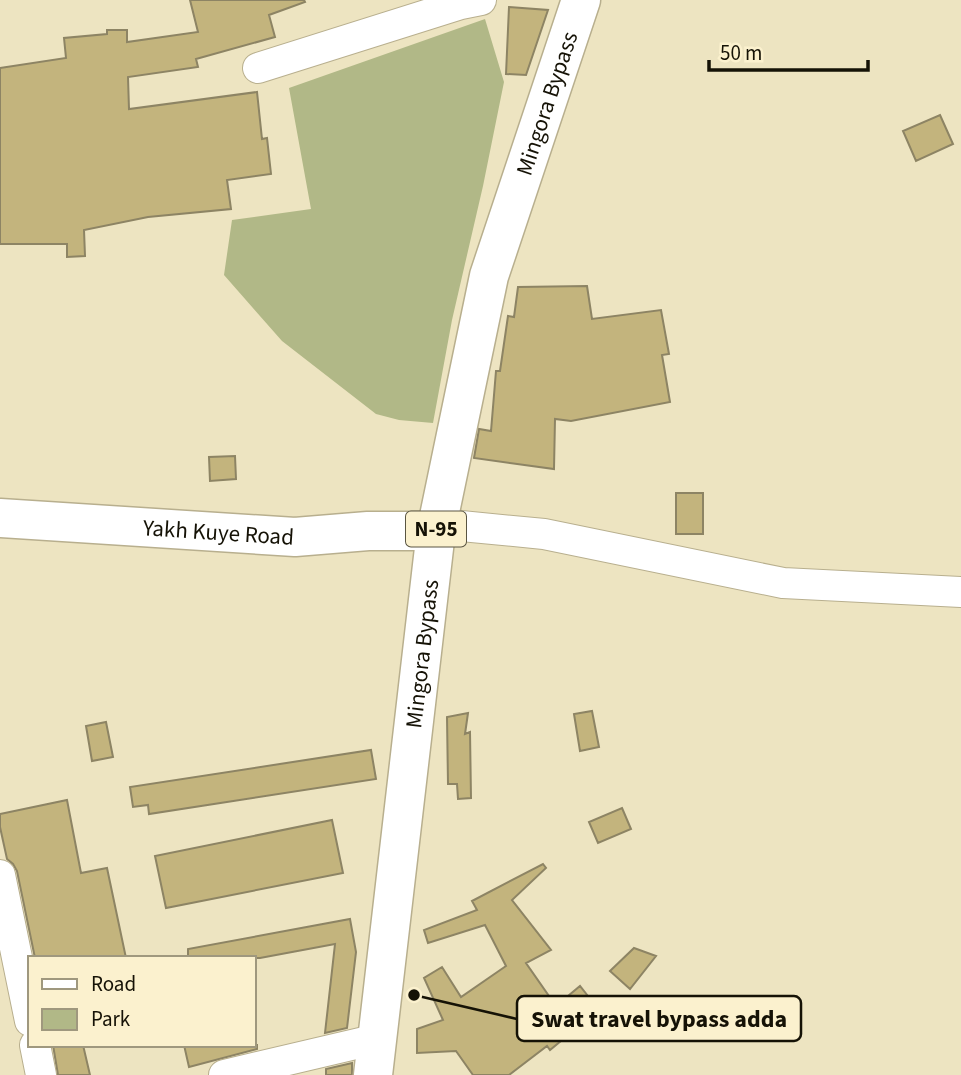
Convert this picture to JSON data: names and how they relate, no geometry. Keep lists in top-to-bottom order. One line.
{"streets":{"main road":["Mingora Bypass","N-95","Yakh Kuye Road"]},"crossings":[["Mingora Bypass","Yakh Kuye Road"]],"places":["Swat travel bypass adda"],"legend":["Road","Park"],"scale_bar":"50 m"}
